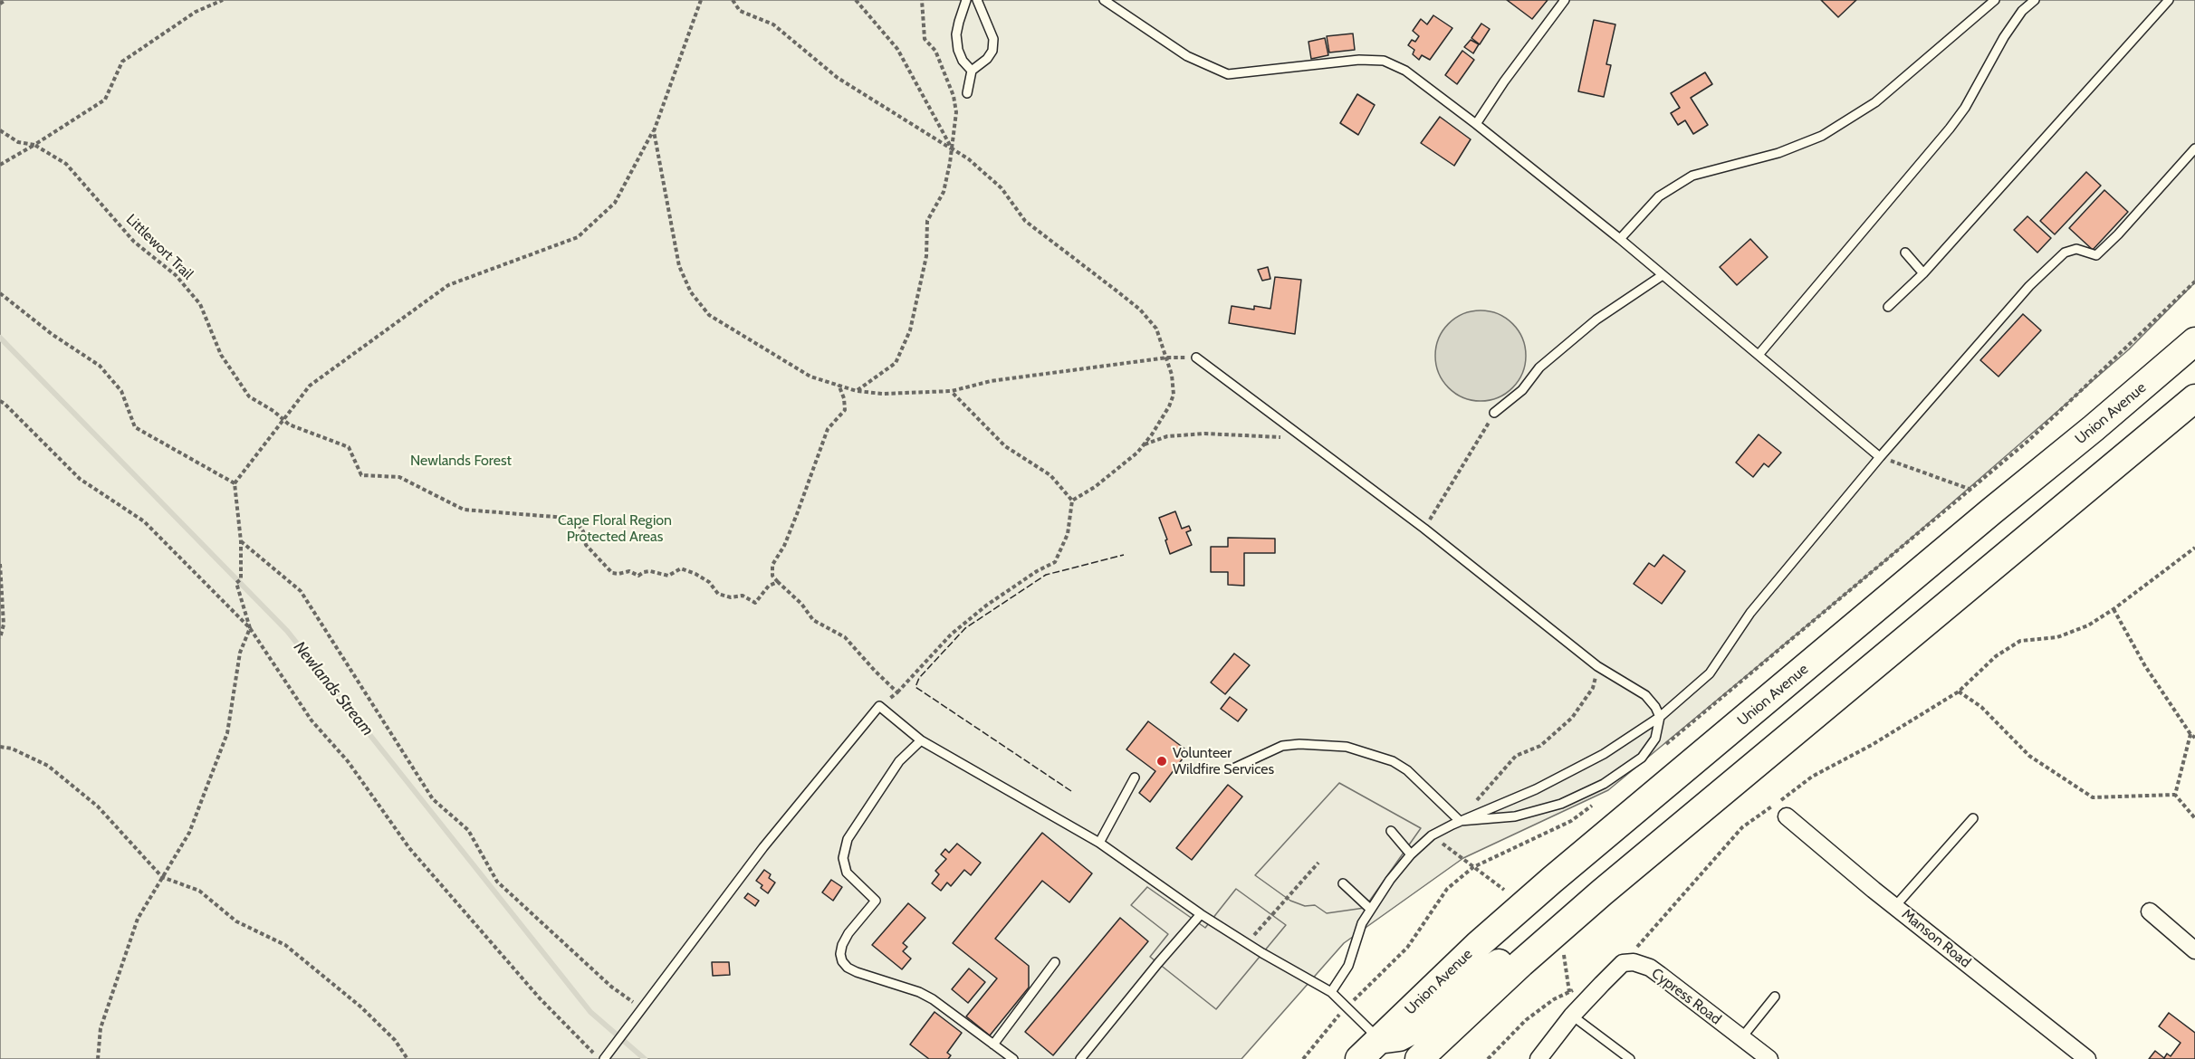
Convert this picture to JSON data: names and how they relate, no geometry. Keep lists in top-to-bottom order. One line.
{"streets":{"highway":["Union Avenue"],"street":["Manson Road","Cypress Road"],"path":["Littlewort Trail"]},"water":["Newlands Stream"],"parks":["Newlands Forest","Cape Floral Region Protected Areas"],"places":["Volunteer Wildfire Services"]}
